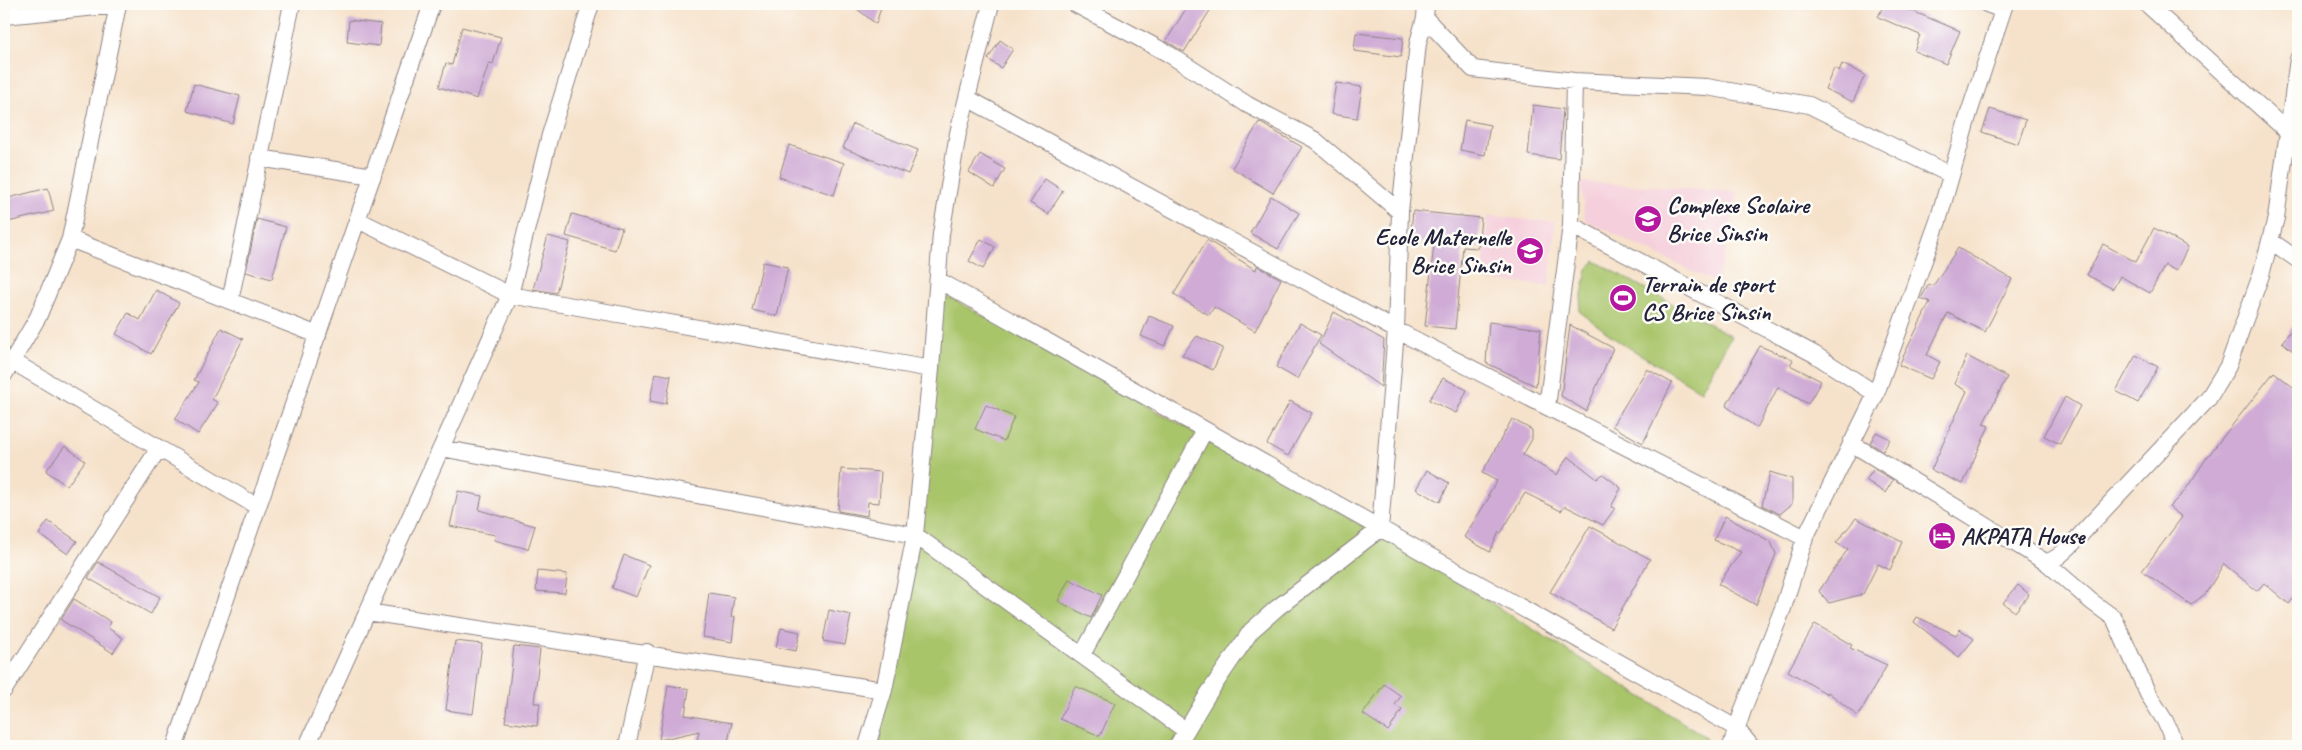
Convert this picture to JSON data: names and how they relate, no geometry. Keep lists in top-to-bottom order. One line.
{"places":{"school or university":["Complexe Scolaire Brice Sinsin","Ecole Maternelle Brice Sinsin"],"sports":["Terrain de sport CS Brice Sinsin"],"hotel":["AKPATA House"]}}
